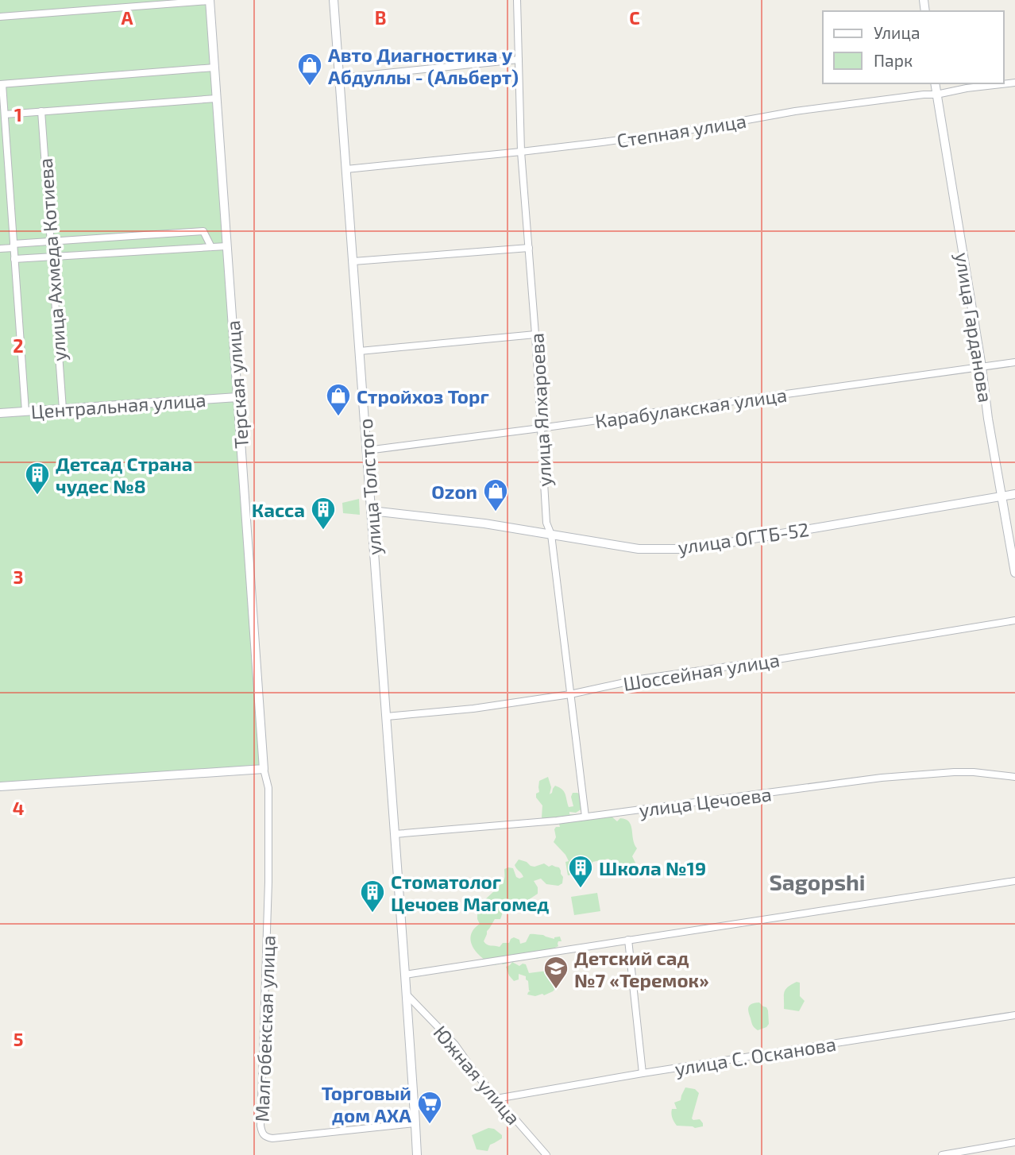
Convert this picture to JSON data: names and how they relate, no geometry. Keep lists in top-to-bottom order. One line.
{"streets":{"street":["Степная улица","улица Ахмеда Котиева","улица Гарданова","Терская улица","Центральная улица","Карабулакская улица","улица Ялхароева","улица Толстого","улица ОГТБ-52","Шоссейная улица","улица Цечоева","Малгобекская улица","улица С. Осканова","Южная улица"]},"crossings":[["Степная улица","улица Гарданова"],["Степная улица","улица Ялхароева"],["Степная улица","улица Толстого"],["улица Ахмеда Котиева","Центральная улица"],["улица Гарданова","Карабулакская улица"],["улица Гарданова","улица ОГТБ-52"],["Терская улица","Центральная улица"],["Терская улица","Малгобекская улица"],["Карабулакская улица","улица Ялхароева"],["Карабулакская улица","улица Толстого"],["улица Ялхароева","улица ОГТБ-52"],["улица Ялхароева","Шоссейная улица"],["улица Ялхароева","улица Цечоева"],["улица Толстого","улица ОГТБ-52"],["улица Толстого","Шоссейная улица"],["улица Толстого","улица Цечоева"],["улица С. Осканова","Южная улица"]],"districts":["Sagopshi"],"places":{"shop":["Авто Диагностика у Абдуллы - (Альберт)","Стройхоз Торг","Ozon"],"building":["Детсад Страна чудес №8","Касса","Школа №19","Стоматолог Цечоев Магомед"],"school or university":["Детский сад №7 «Теремок»"],"supermarket":["Торговый дом АХА"]},"legend":["Улица","Парк"],"grid":{"columns":["A","B","C"],"rows":["1","2","3","4","5"]}}
